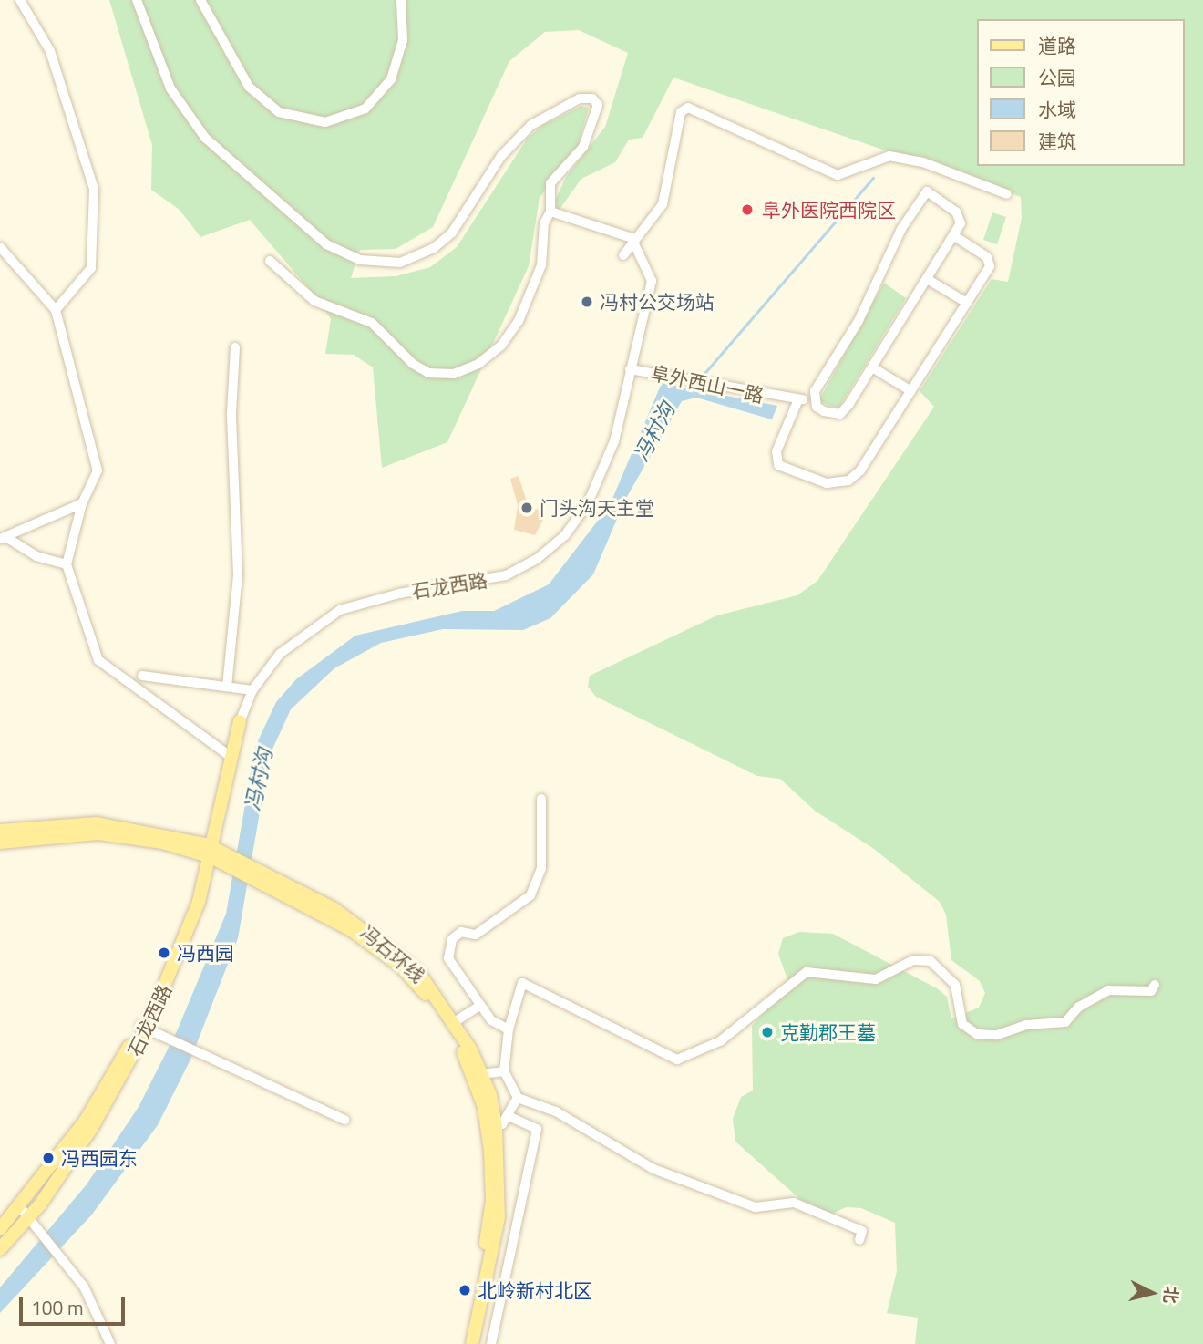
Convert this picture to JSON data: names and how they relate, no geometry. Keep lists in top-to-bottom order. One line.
{"streets":{"main road":["石龙西路","冯石环线"],"street":["阜外西山一路"]},"crossings":[["阜外西山一路","石龙西路"],["石龙西路","冯石环线"]],"water":["冯村沟"],"places":["阜外医院西院区","冯村公交场站","门头沟天主堂","冯西园","克勤郡王墓","冯西园东","北岭新村北区"],"legend":["道路","公园","水域","建筑"],"scale_bar":"100 m","north":"right"}
